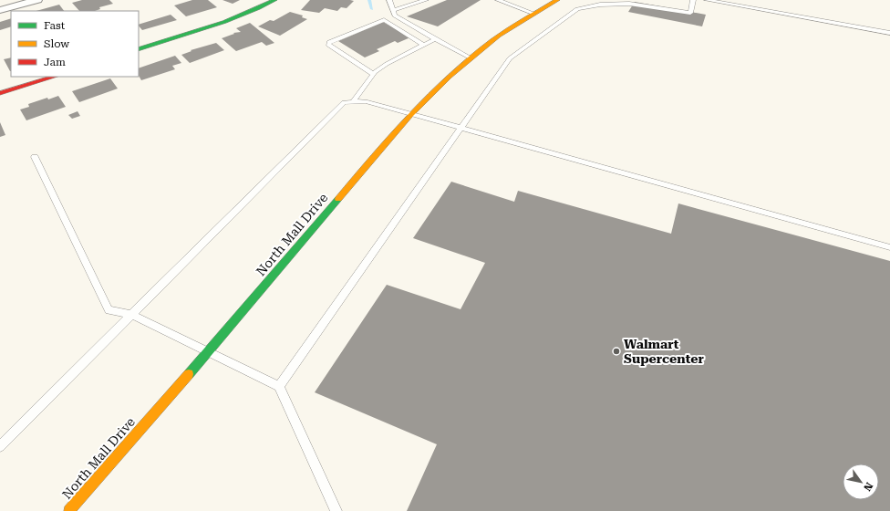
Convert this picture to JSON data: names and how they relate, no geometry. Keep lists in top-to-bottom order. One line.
{"streets":{"street":["North Mall Drive"]},"places":["Walmart Supercenter"],"legend":["Fast","Slow","Jam"],"north":"bottom right"}
